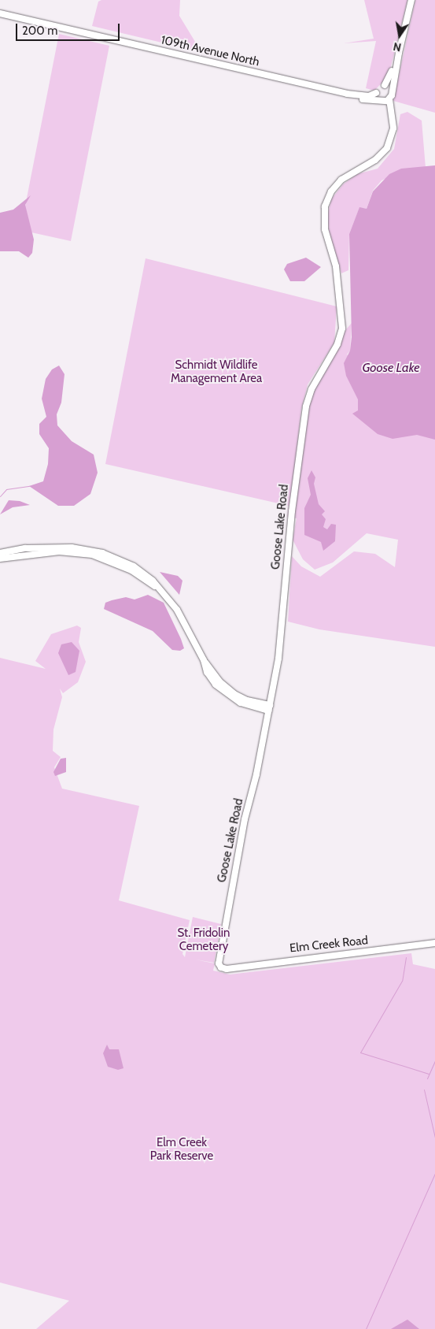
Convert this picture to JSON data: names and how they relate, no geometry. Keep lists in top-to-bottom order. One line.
{"streets":{"street":["109th Avenue North","Goose Lake Road","Elm Creek Road"]},"crossings":[["109th Avenue North","Goose Lake Road"],["Goose Lake Road","Elm Creek Road"]],"water":["Goose Lake"],"parks":["Schmidt Wildlife Management Area","St. Fridolin Cemetery","Elm Creek Park Reserve"],"scale_bar":"200 m","north":"bottom"}
